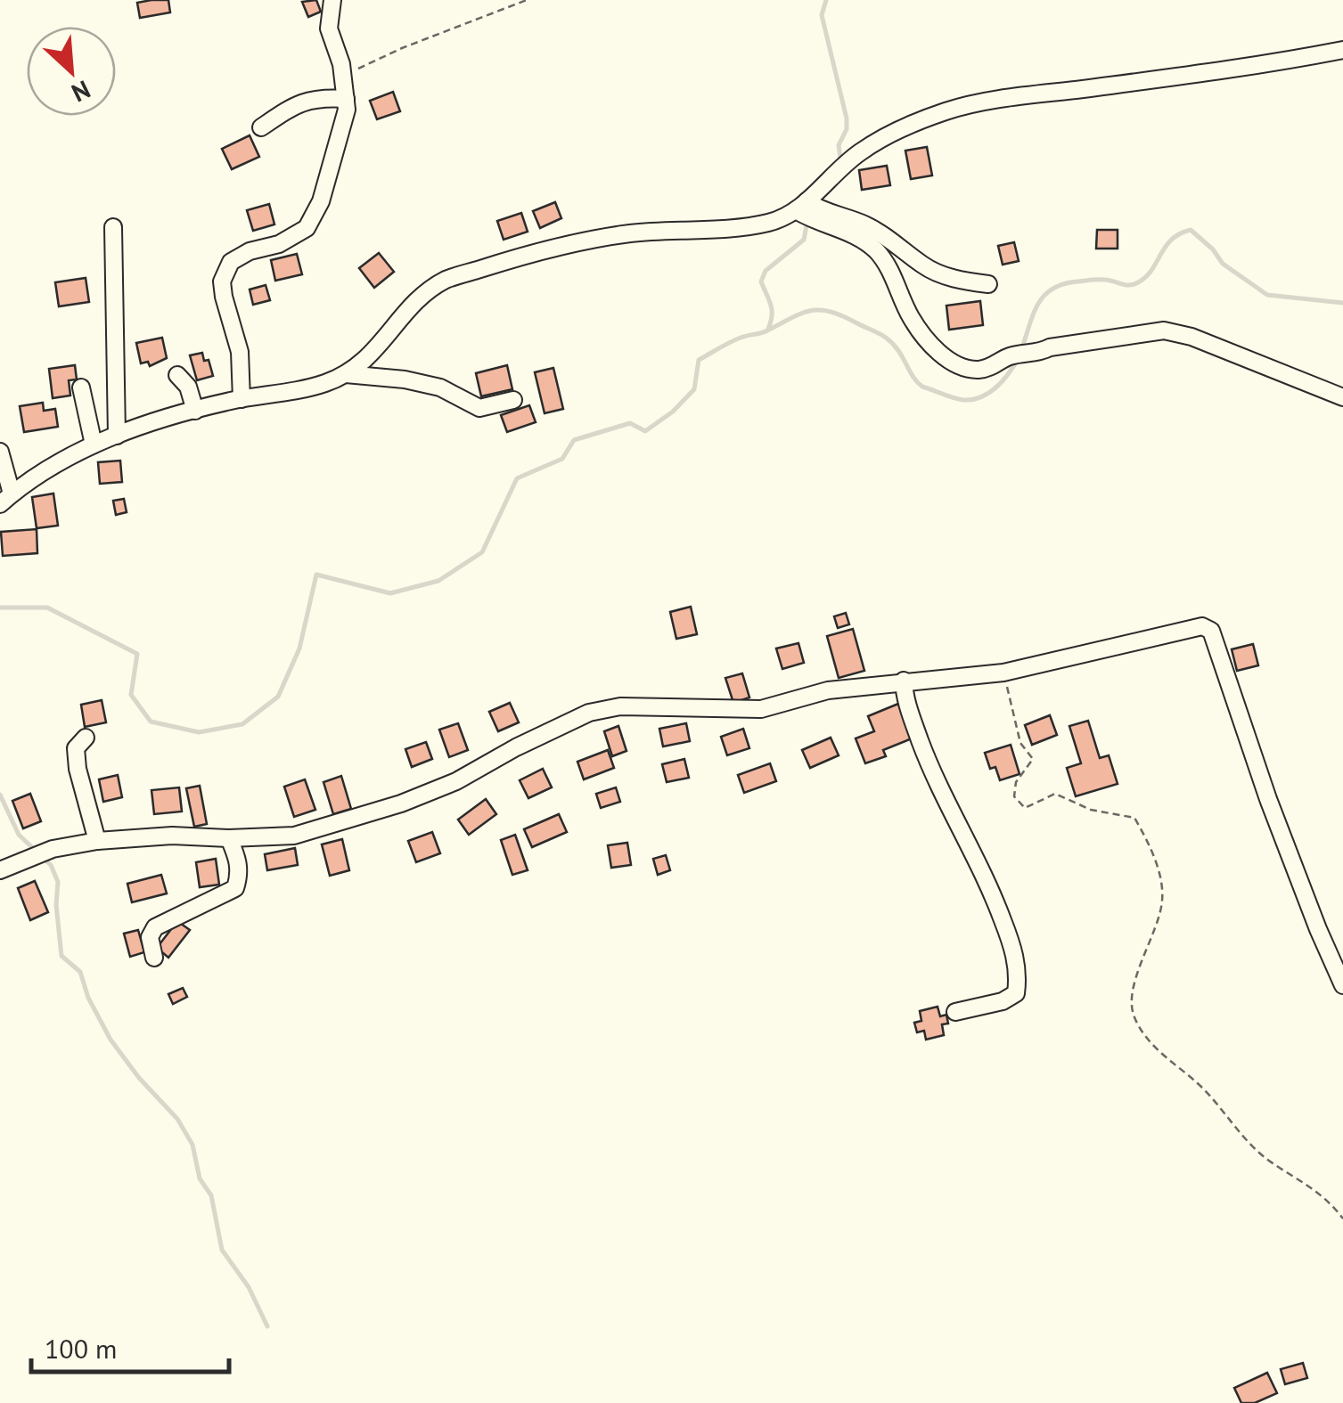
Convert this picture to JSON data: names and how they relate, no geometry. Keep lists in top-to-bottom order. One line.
{"scale_bar":"100 m","north":"bottom right"}
